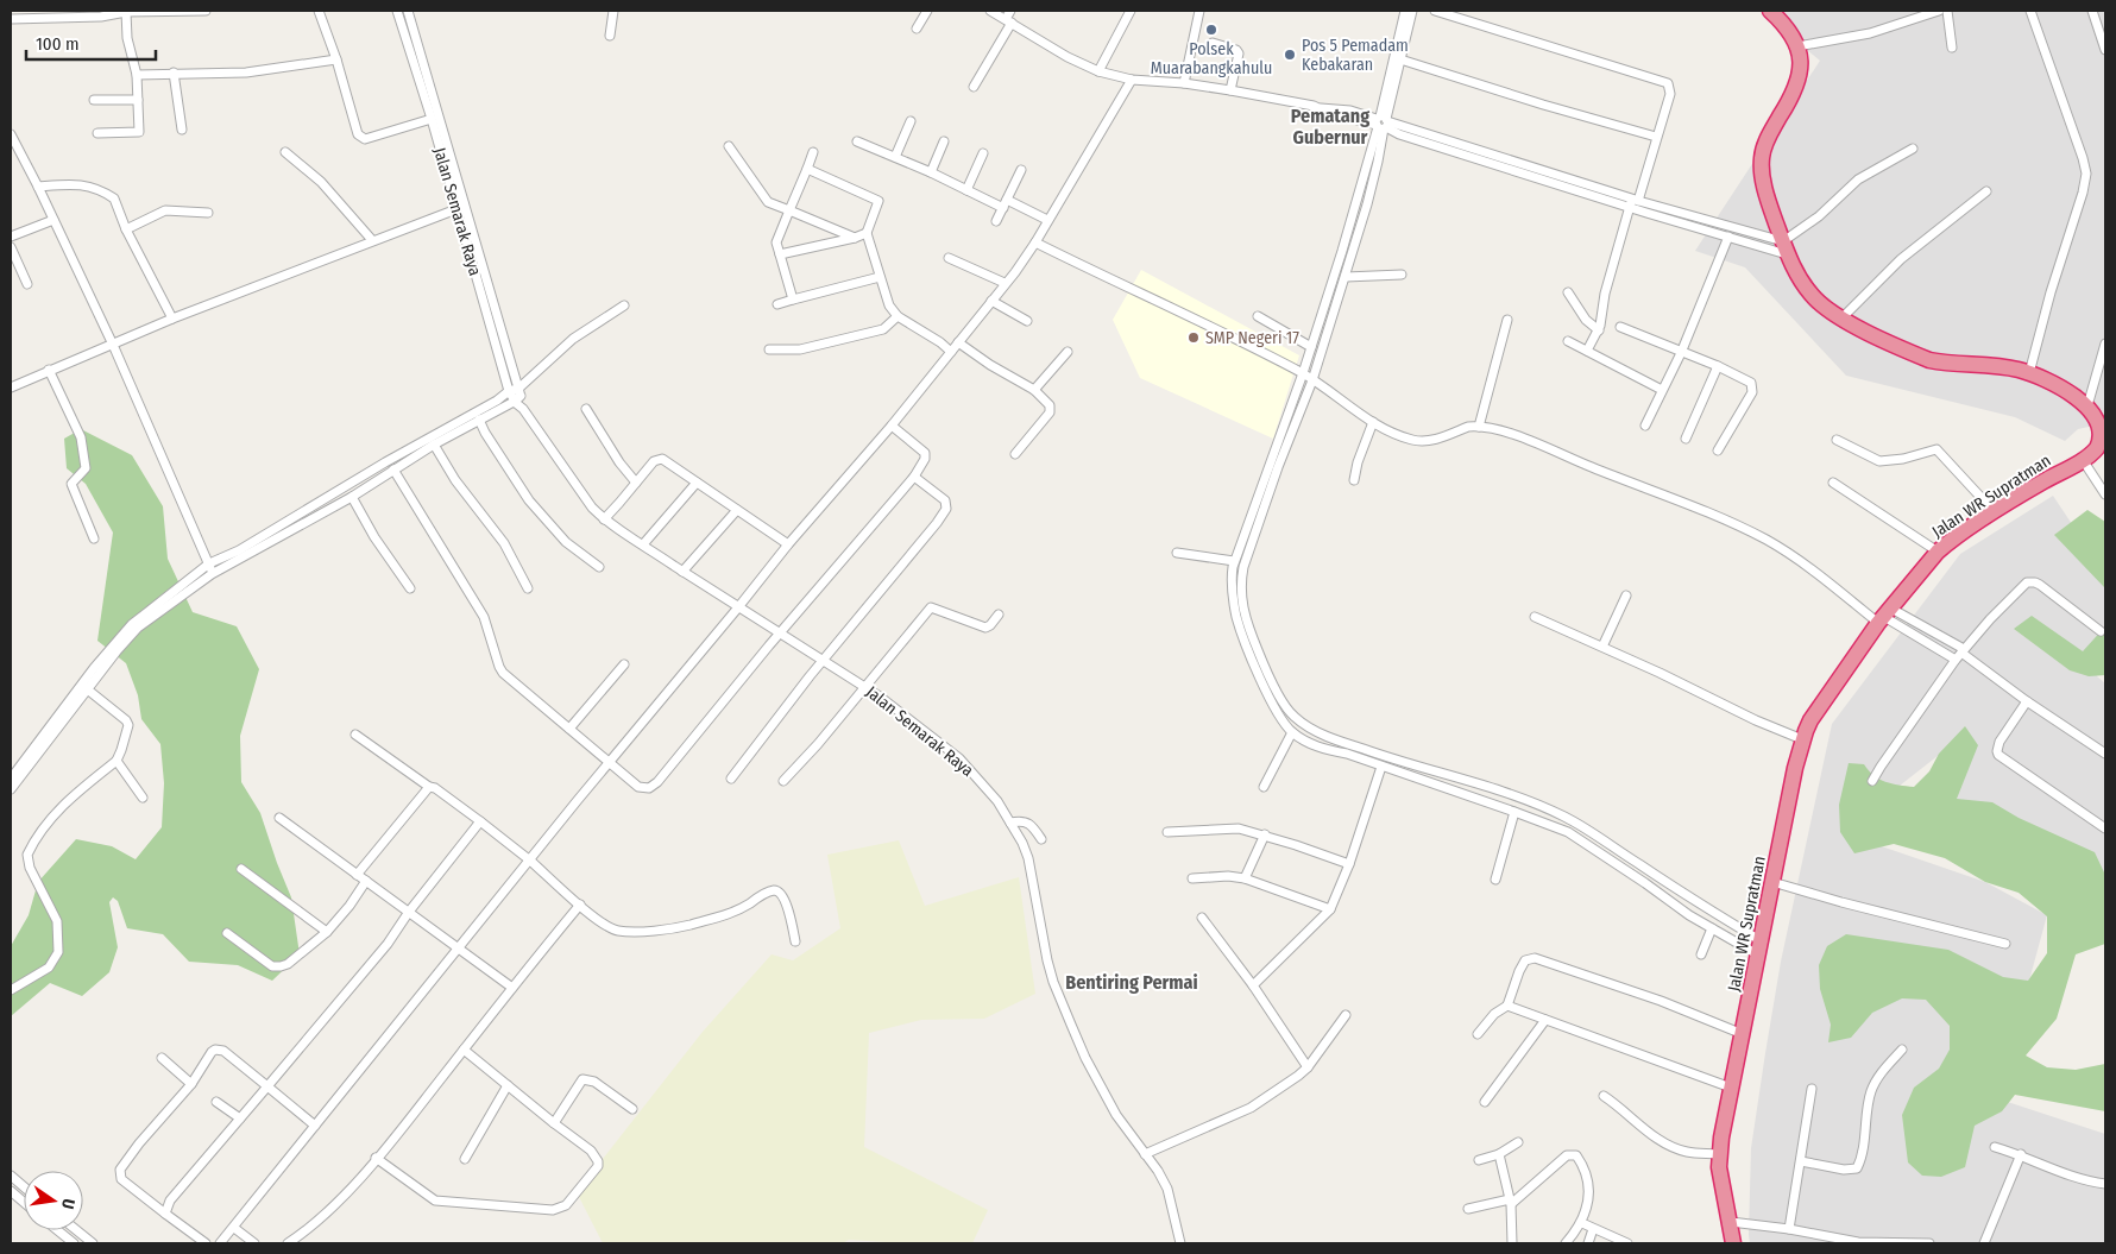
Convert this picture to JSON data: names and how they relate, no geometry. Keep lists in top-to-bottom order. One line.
{"streets":{"highway":["Jalan WR Supratman"],"street":["Jalan Semarak Raya"]},"districts":["Pematang Gubernur","Bentiring Permai"],"places":["Polsek Muarabangkahulu","Pos 5 Pemadam Kebakaran","SMP Negeri 17"],"scale_bar":"100 m","north":"right"}
